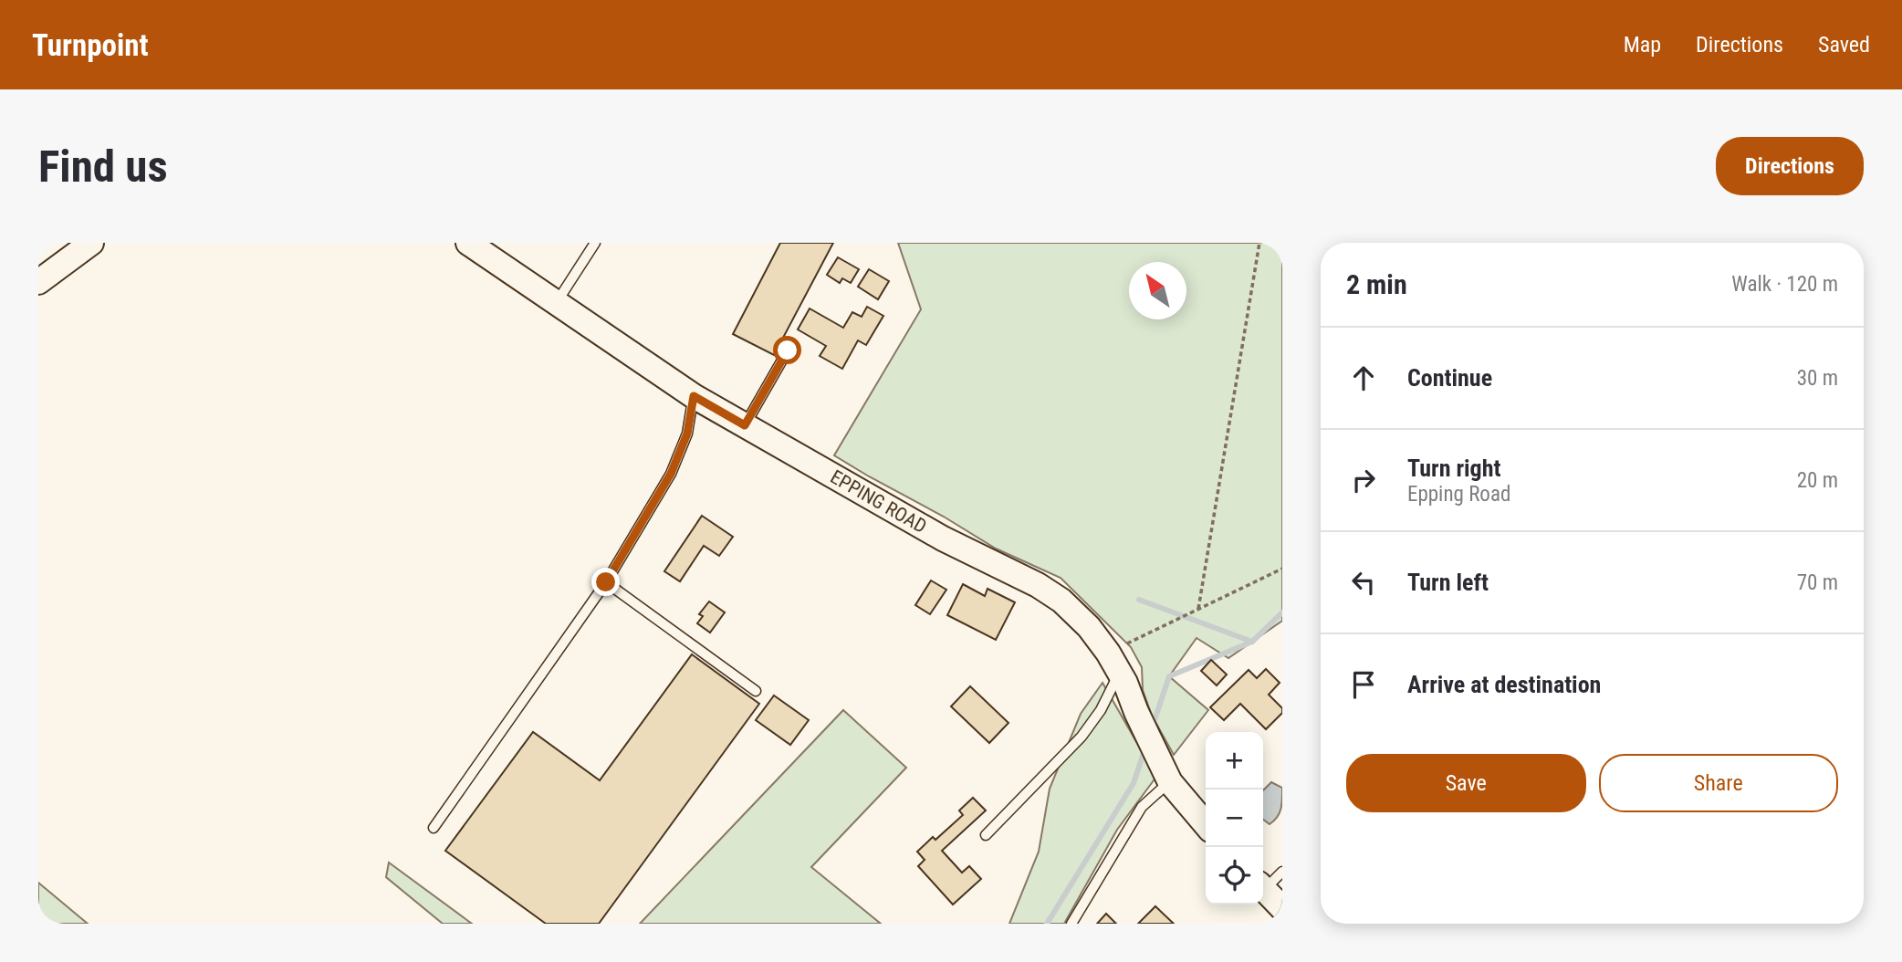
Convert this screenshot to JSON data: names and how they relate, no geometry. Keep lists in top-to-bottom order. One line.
{"streets":{"main road":["EPPING ROAD"]},"north":"top left","page":{"header":"Turnpoint","nav":["Map","Directions","Saved"],"buttons":["Directions",["Save","Share"]],"title":"Find us","heading":["2 min","Walk · 120 m"],"list":[["Continue","30 m"],["Turn right","Epping Road","20 m"],["Turn left","70 m"],"Arrive at destination"],"map_buttons":["+","−"]}}
